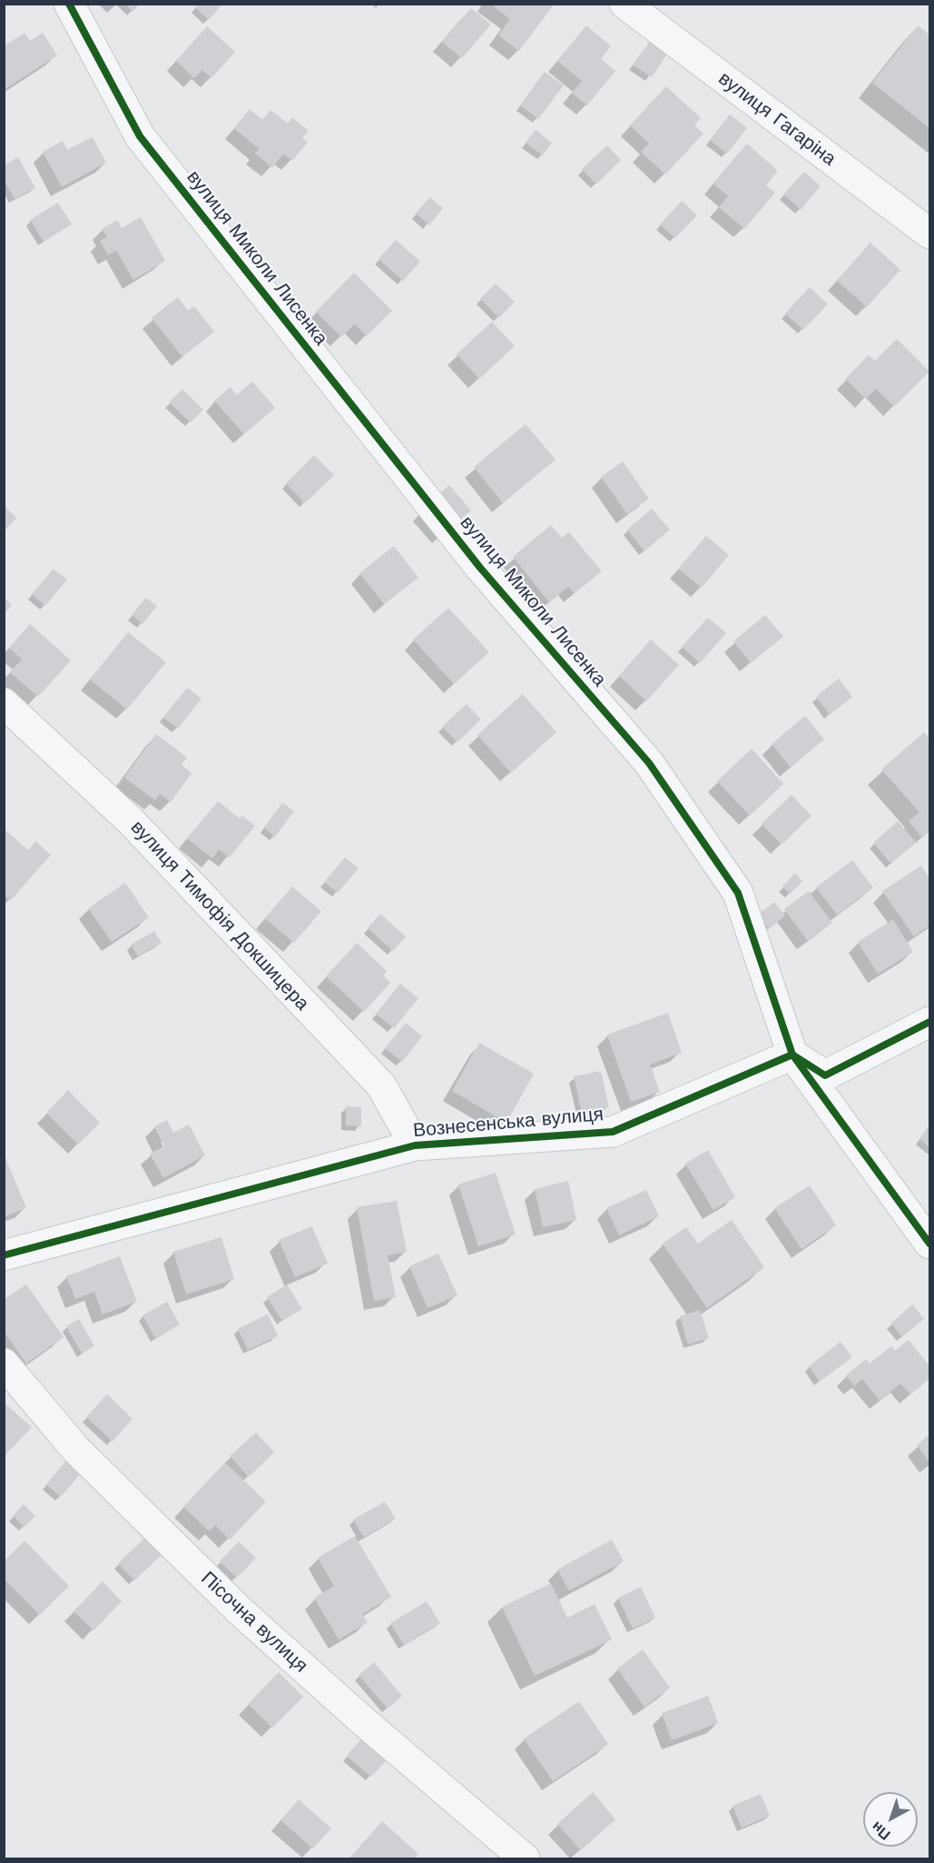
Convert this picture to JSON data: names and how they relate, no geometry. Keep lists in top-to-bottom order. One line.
{"streets":{"street":["вулиця Гагаріна","вулиця Миколи Лисенка","вулиця Тимофія Докшицера","Вознесенська вулиця","Пісочна вулиця"]},"crossings":[["вулиця Миколи Лисенка","Вознесенська вулиця"],["вулиця Тимофія Докшицера","Вознесенська вулиця"]],"north":"bottom left"}
